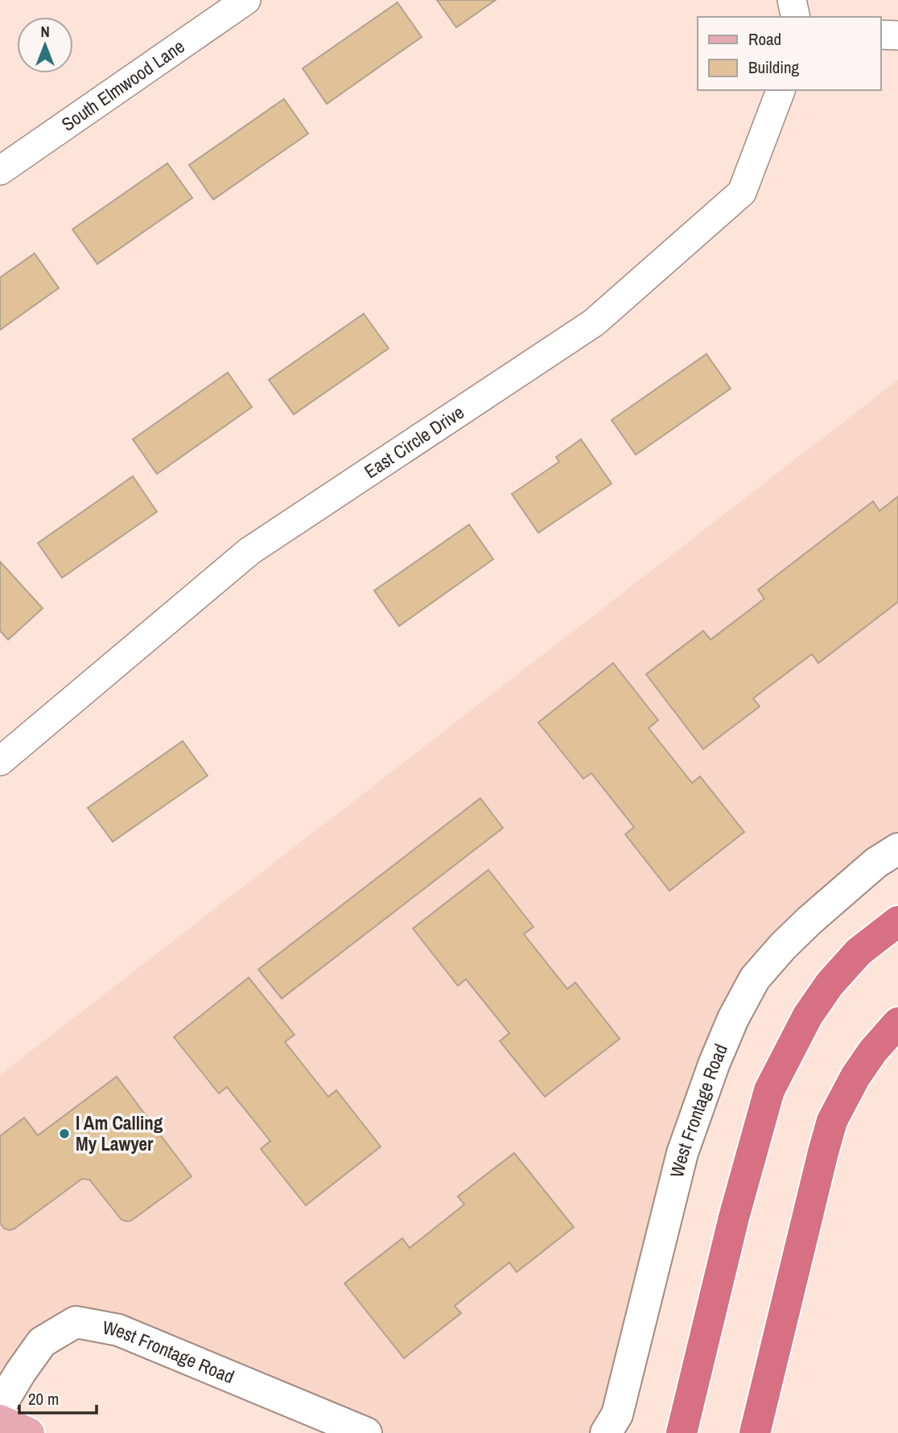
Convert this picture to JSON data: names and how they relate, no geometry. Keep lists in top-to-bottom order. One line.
{"streets":{"street":["South Elmwood Lane","East Circle Drive","West Frontage Road"]},"places":["I Am Calling My Lawyer"],"legend":["Road","Building"],"scale_bar":"20 m","north":"top"}
